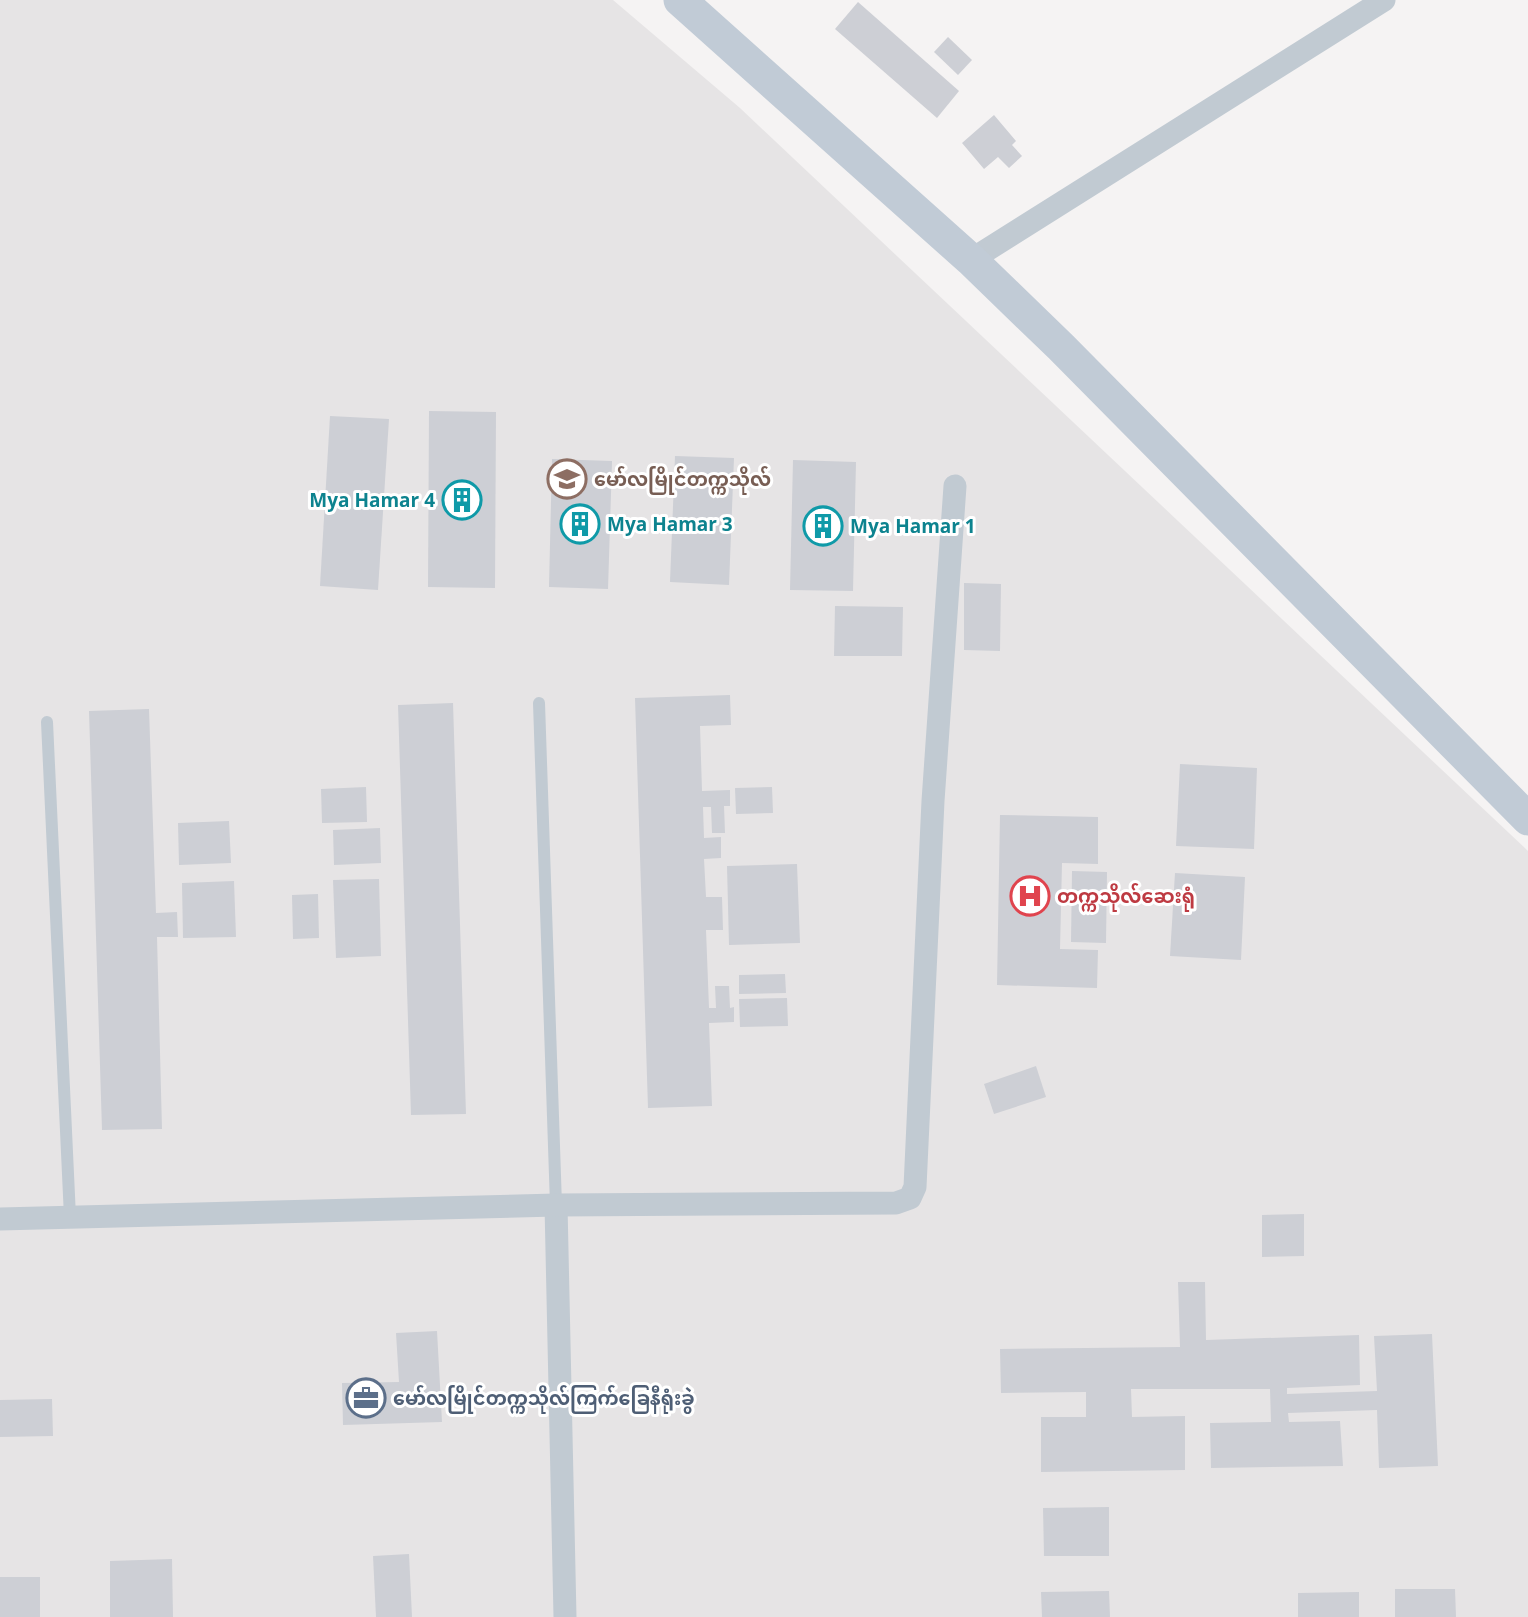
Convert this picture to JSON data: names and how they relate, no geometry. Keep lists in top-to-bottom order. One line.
{"places":{"school or university":["မော်လမြိုင်တက္ကသိုလ်"],"building":["Mya Hamar 4","Mya Hamar 3","Mya Hamar 1"],"hospital":["တက္ကသိုလ်ဆေးရုံ"],"office":["မော်လမြိုင်တက္ကသိုလ်ကြက်ခြေနီရုံးခွဲ"]}}
